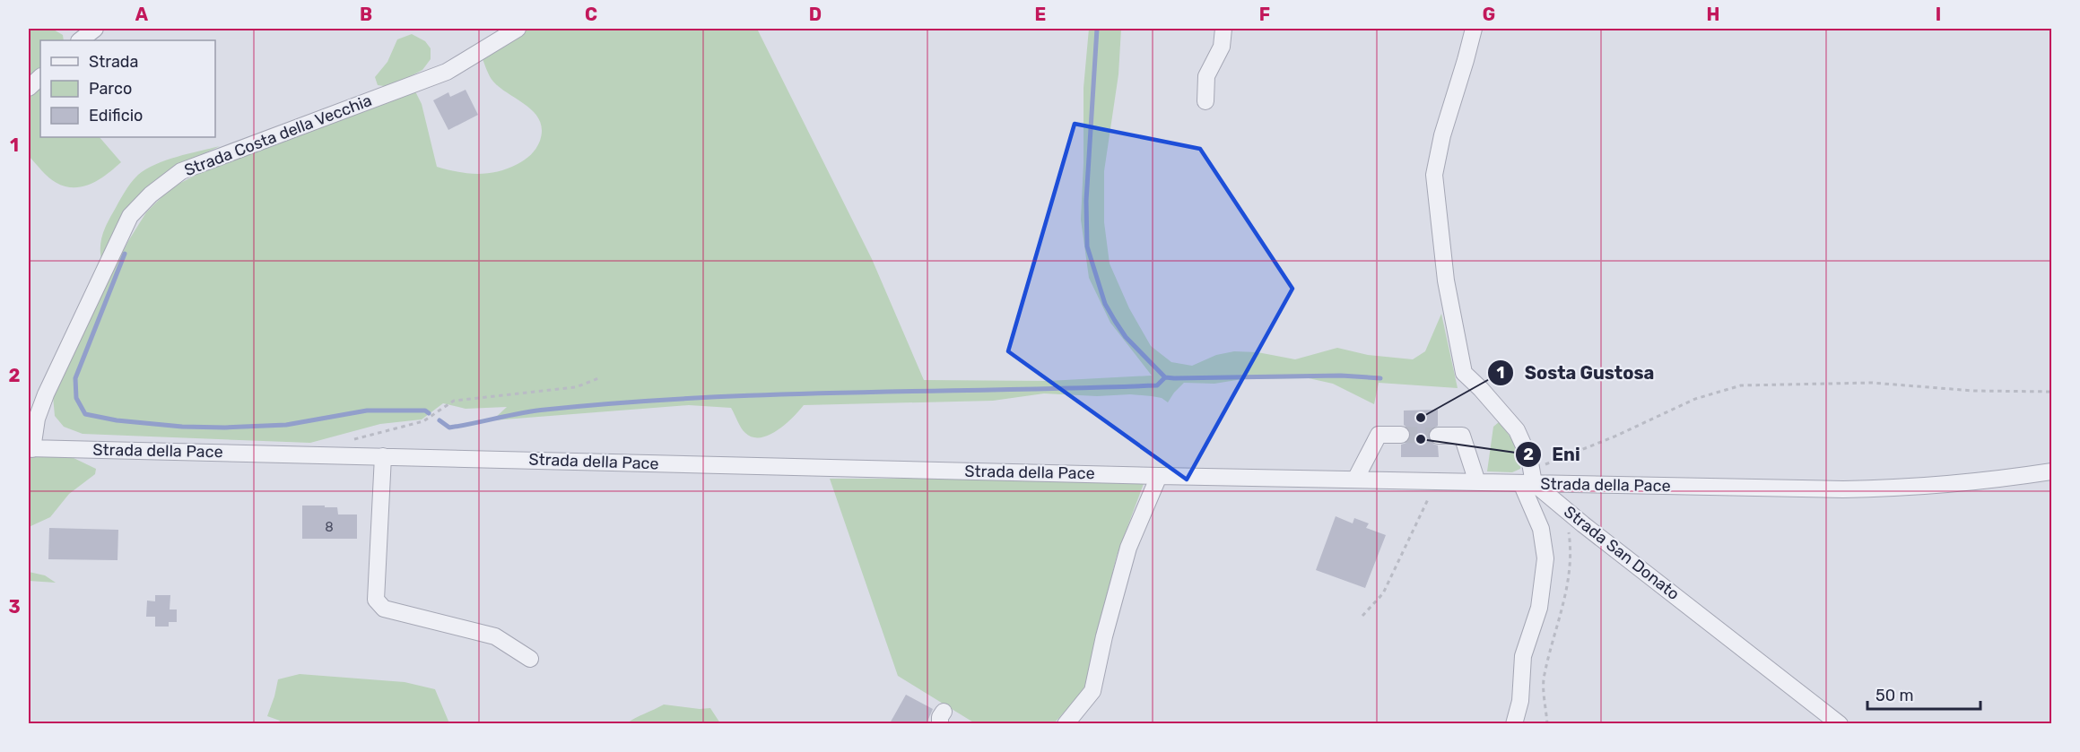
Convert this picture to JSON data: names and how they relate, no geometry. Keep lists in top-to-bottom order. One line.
{"streets":{"street":["Strada Costa della Vecchia","Strada della Pace","Strada San Donato"]},"crossings":[["Strada Costa della Vecchia","Strada della Pace"],["Strada della Pace","Strada San Donato"]],"places":["Sosta Gustosa","Eni"],"house_numbers":["8"],"legend":["Strada","Parco","Edificio"],"scale_bar":"50 m","grid":{"columns":["A","B","C","D","E","F","G","H","I"],"rows":["1","2","3"]}}
